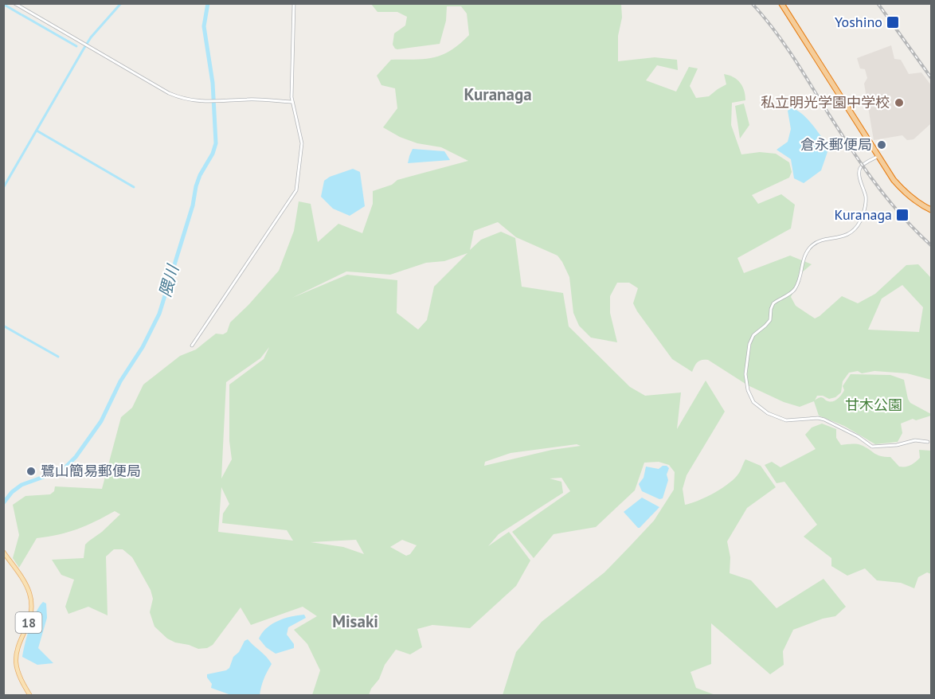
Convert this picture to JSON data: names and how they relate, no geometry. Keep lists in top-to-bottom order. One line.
{"streets":{"main road":["18"]},"districts":["Kuranaga","Misaki"],"water":["隈川"],"parks":["甘木公園"],"places":{"transit":["Yoshino","Kuranaga"],"other":["私立明光学園中学校","倉永郵便局","鷺山簡易郵便局"]}}
